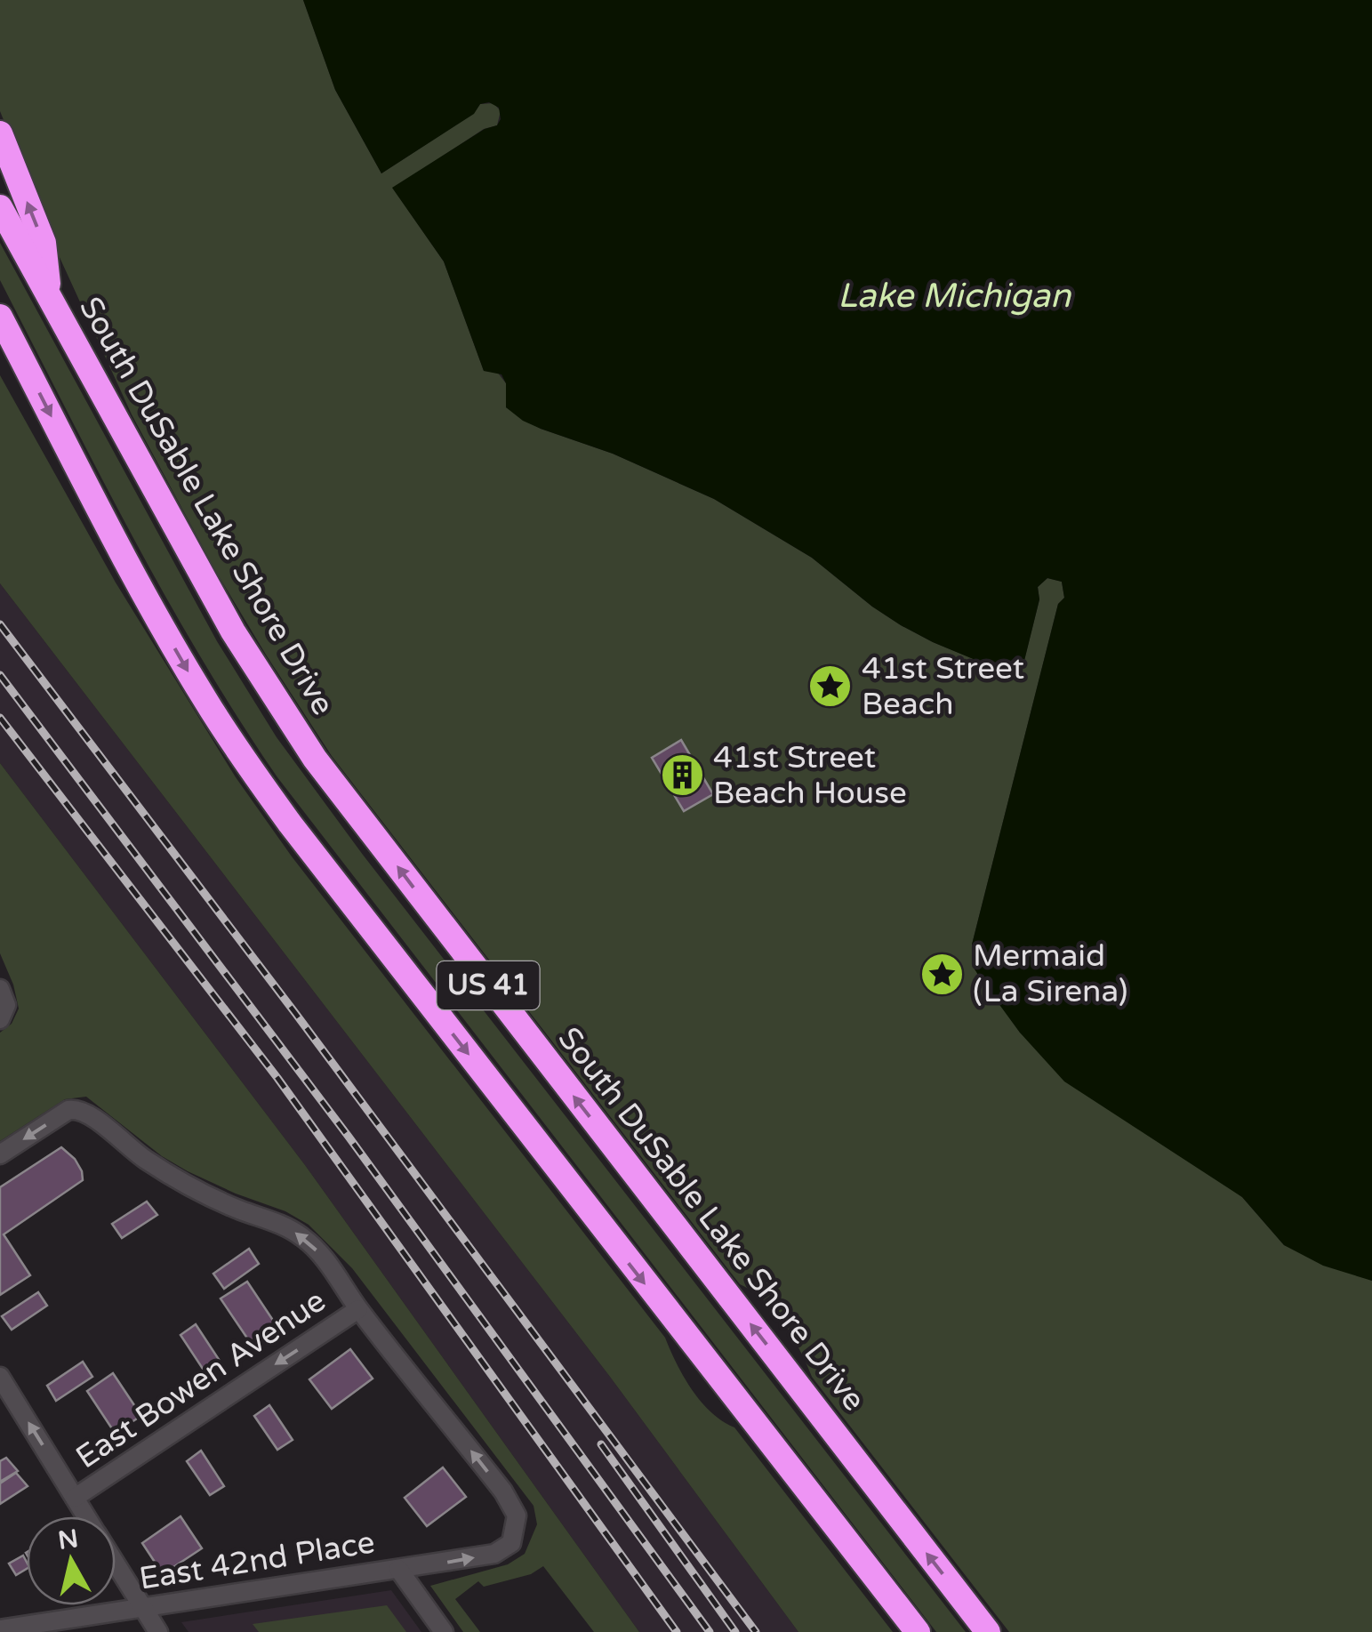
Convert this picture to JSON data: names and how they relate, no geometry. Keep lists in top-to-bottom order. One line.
{"streets":{"highway":["South DuSable Lake Shore Drive","US 41"],"street":["East Bowen Avenue","East 42nd Place"]},"crossings":[["East Bowen Avenue","East 42nd Place"]],"one_way":["East Bowen Avenue"],"water":["Lake Michigan"],"places":{"place":["41st Street Beach","Mermaid (La Sirena)"],"building":["41st Street Beach House"]},"north":"top"}
